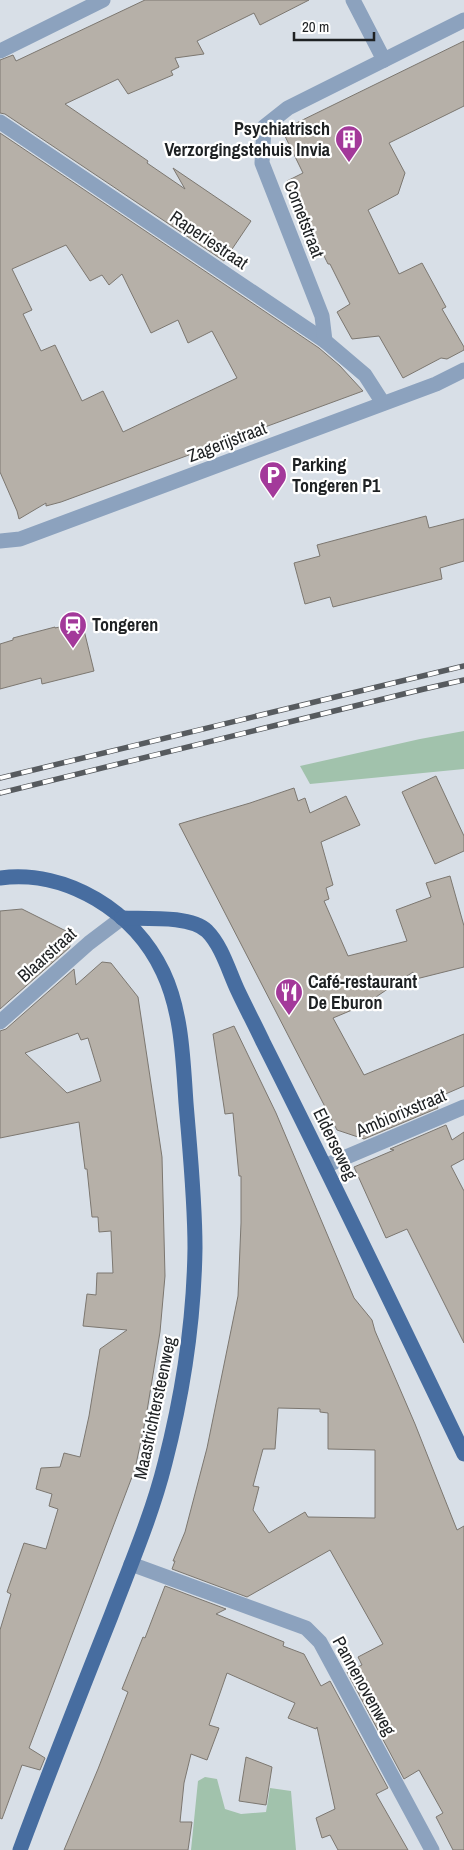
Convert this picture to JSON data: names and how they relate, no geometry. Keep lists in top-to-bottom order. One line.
{"streets":{"main road":["Elderseweg","Maastrichtersteenweg"],"street":["Cornetstraat","Raperiestraat","Zagerijstraat","Blaarstraat","Ambiorixstraat","Pannenovenweg"]},"crossings":[["Cornetstraat","Raperiestraat"],["Raperiestraat","Zagerijstraat"],["Blaarstraat","Elderseweg"],["Blaarstraat","Maastrichtersteenweg"],["Ambiorixstraat","Elderseweg"],["Elderseweg","Maastrichtersteenweg"],["Maastrichtersteenweg","Pannenovenweg"]],"places":{"building":["Psychiatrisch Verzorgingstehuis Invia"],"parking":["Parking Tongeren P1"],"station":["Tongeren"],"restaurant":["Café-restaurant De Eburon"]},"scale_bar":"20 m"}
